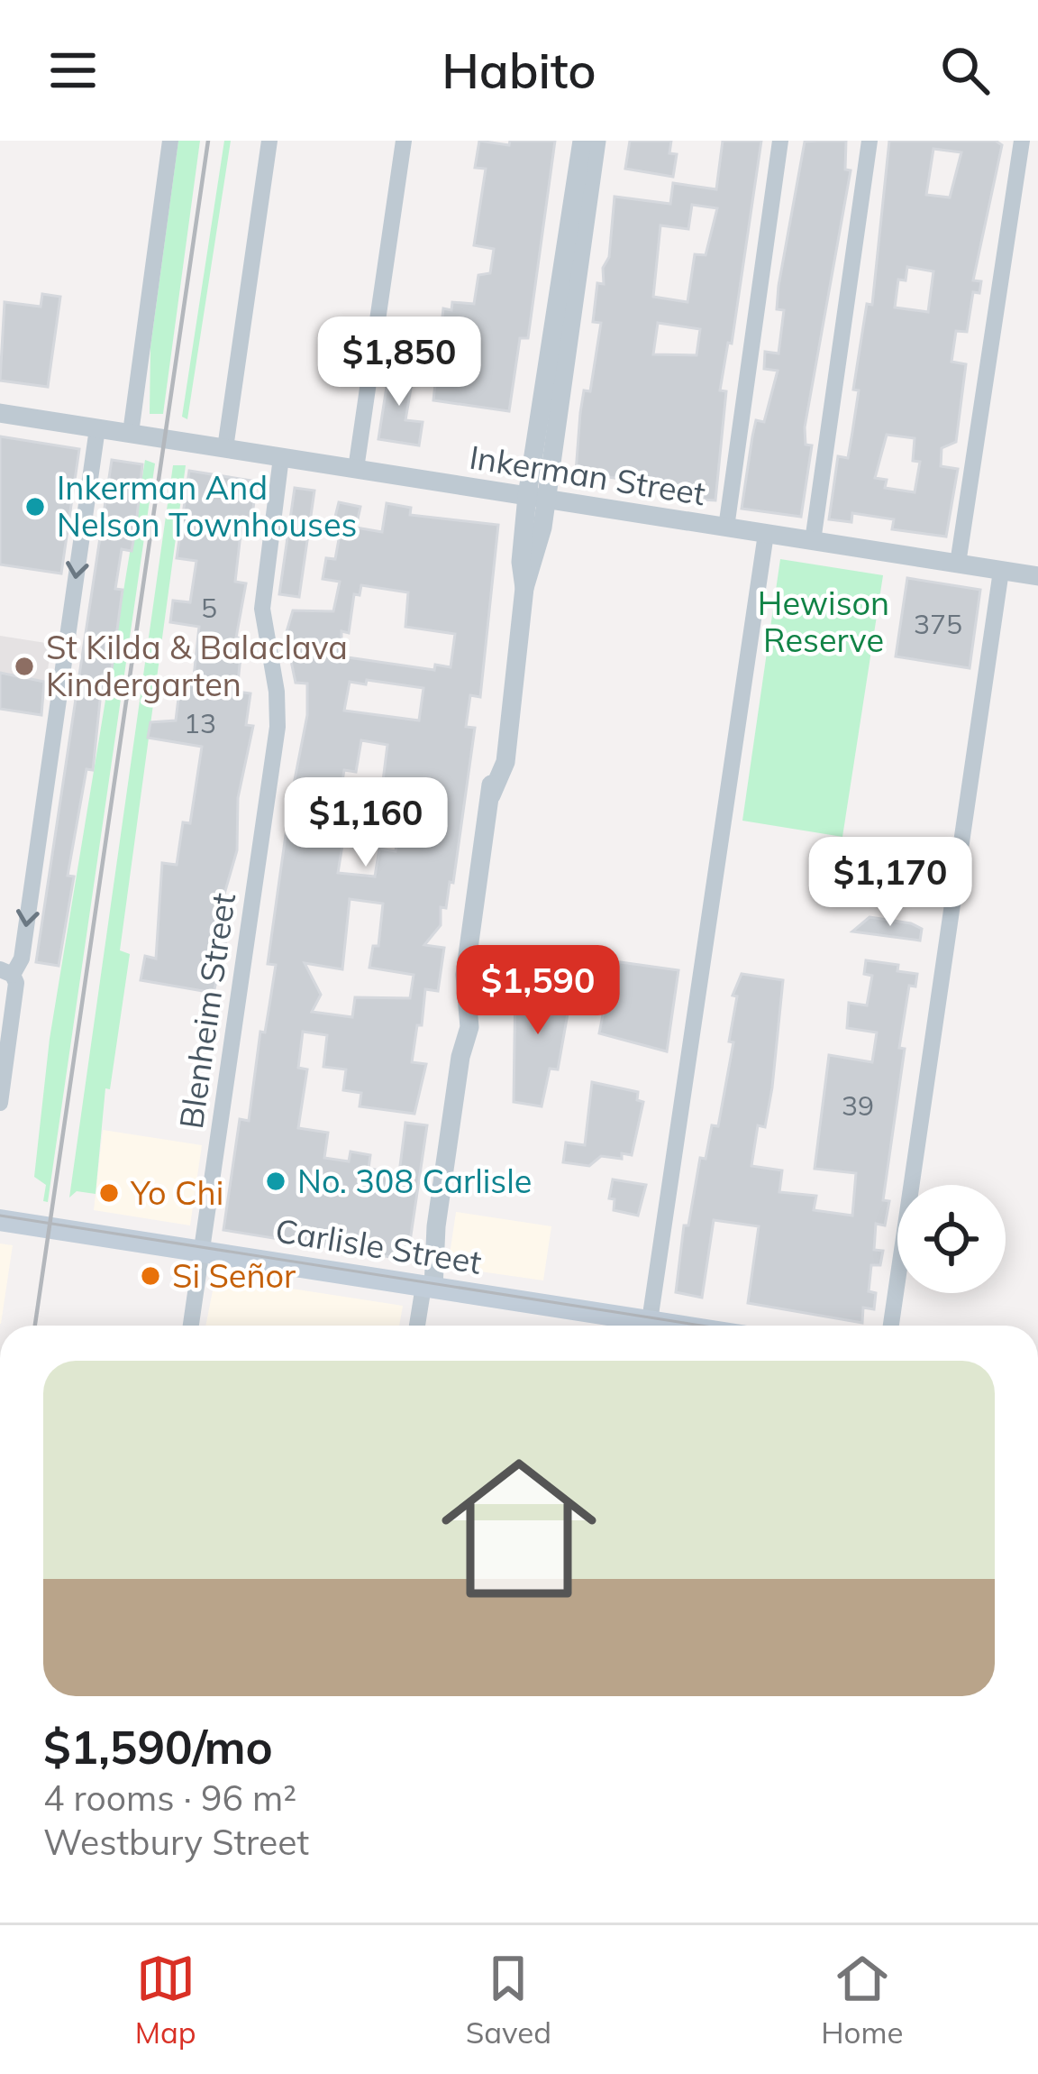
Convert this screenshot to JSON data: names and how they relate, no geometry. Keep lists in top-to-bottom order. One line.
{"streets":{"main road":["Carlisle Street"],"street":["Inkerman Street","Blenheim Street"]},"crossings":[["Inkerman Street","Blenheim Street"],["Blenheim Street","Carlisle Street"]],"parks":["Hewison Reserve"],"places":["Inkerman And Nelson Townhouses","St Kilda & Balaclava Kindergarten","No. 308 Carlisle","Yo Chi","Si Señor"],"house_numbers":["5","375","13","39"],"page":{"header":"Habito","price":["$1,850","$1,160","$1,170","$1,590"],"list":[{"name":"$1,590/mo","note":"4 rooms · 96 m² · Westbury Street"}],"tabs":["Map","Saved","Home"]}}
